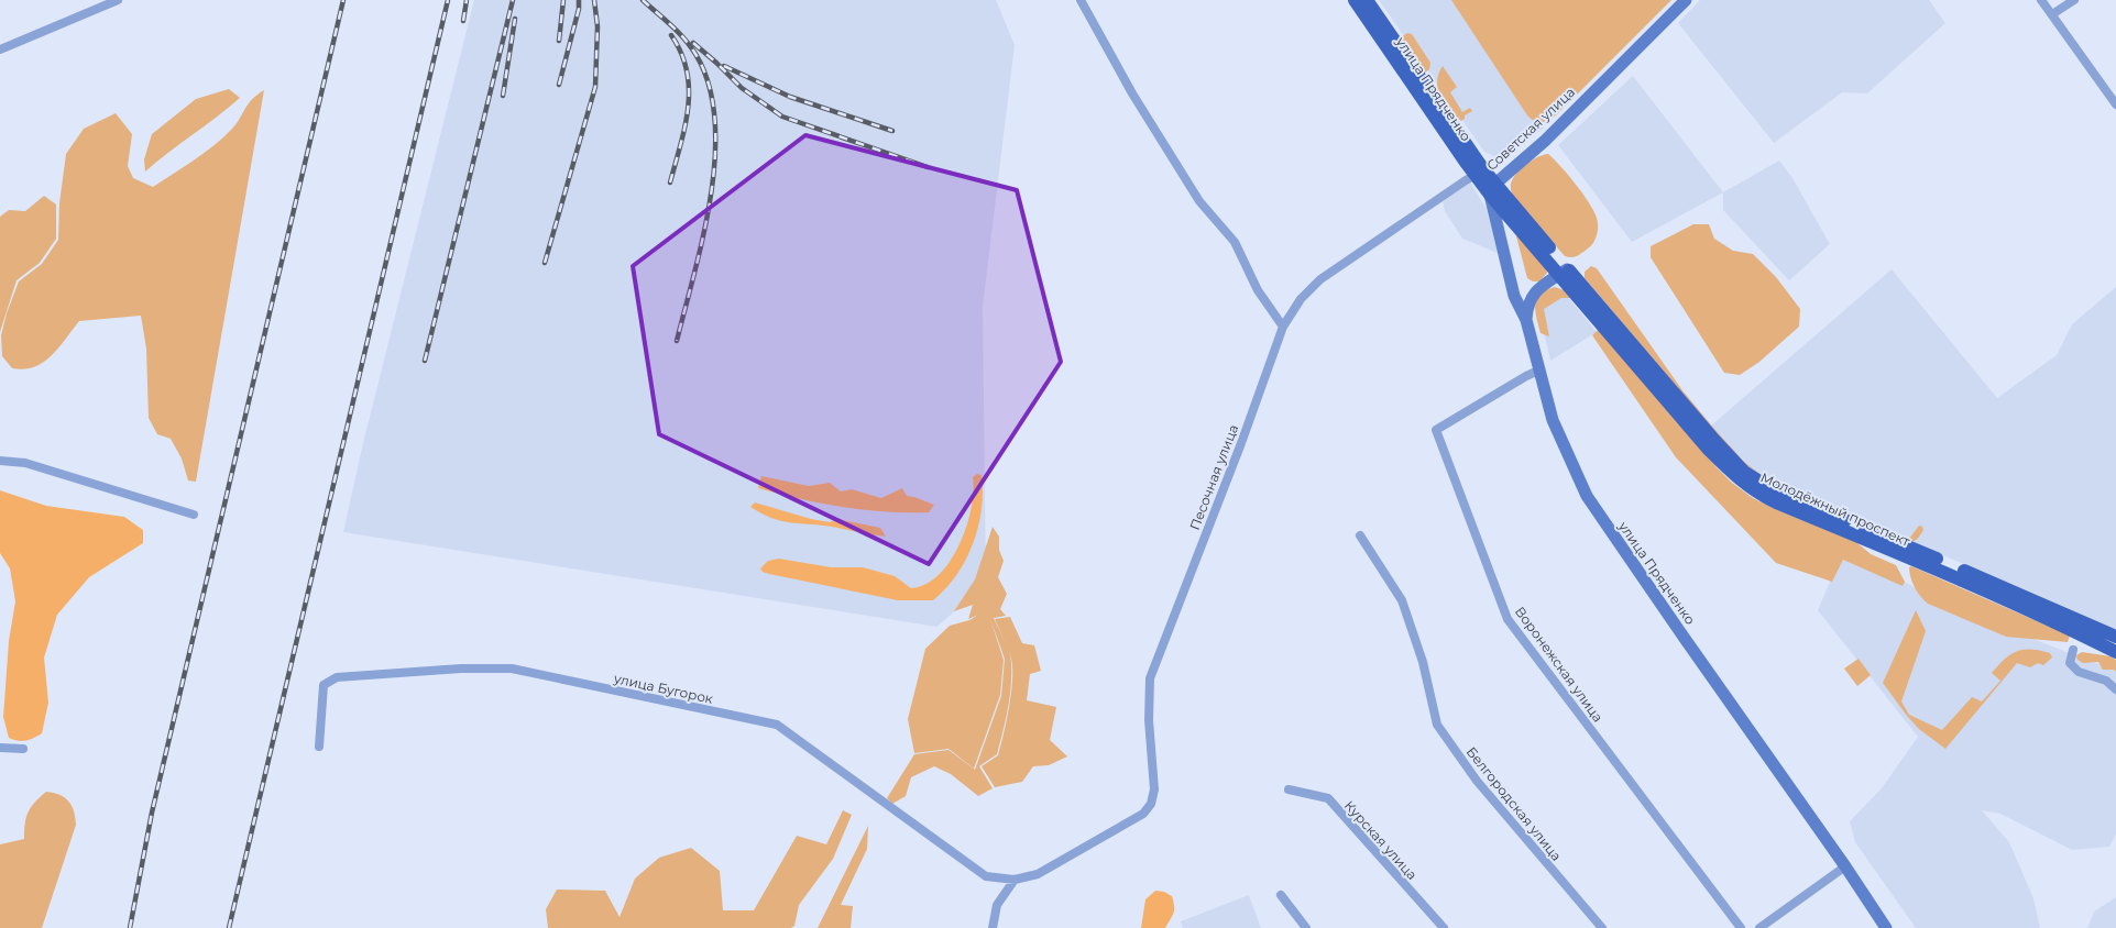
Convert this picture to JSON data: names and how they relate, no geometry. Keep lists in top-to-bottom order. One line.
{"streets":{"main road":["улица Прядченко","Советская улица","Молодёжный проспект"],"street":["Песочная улица","Воронежская улица","улица Бугорок","Белгородская улица","Курская улица"]},"crossings":[["улица Прядченко","Советская улица"],["улица Прядченко","Молодёжный проспект"],["улица Прядченко","Воронежская улица"],["Советская улица","Песочная улица"],["Советская улица","Молодёжный проспект"],["Песочная улица","улица Бугорок"]]}
